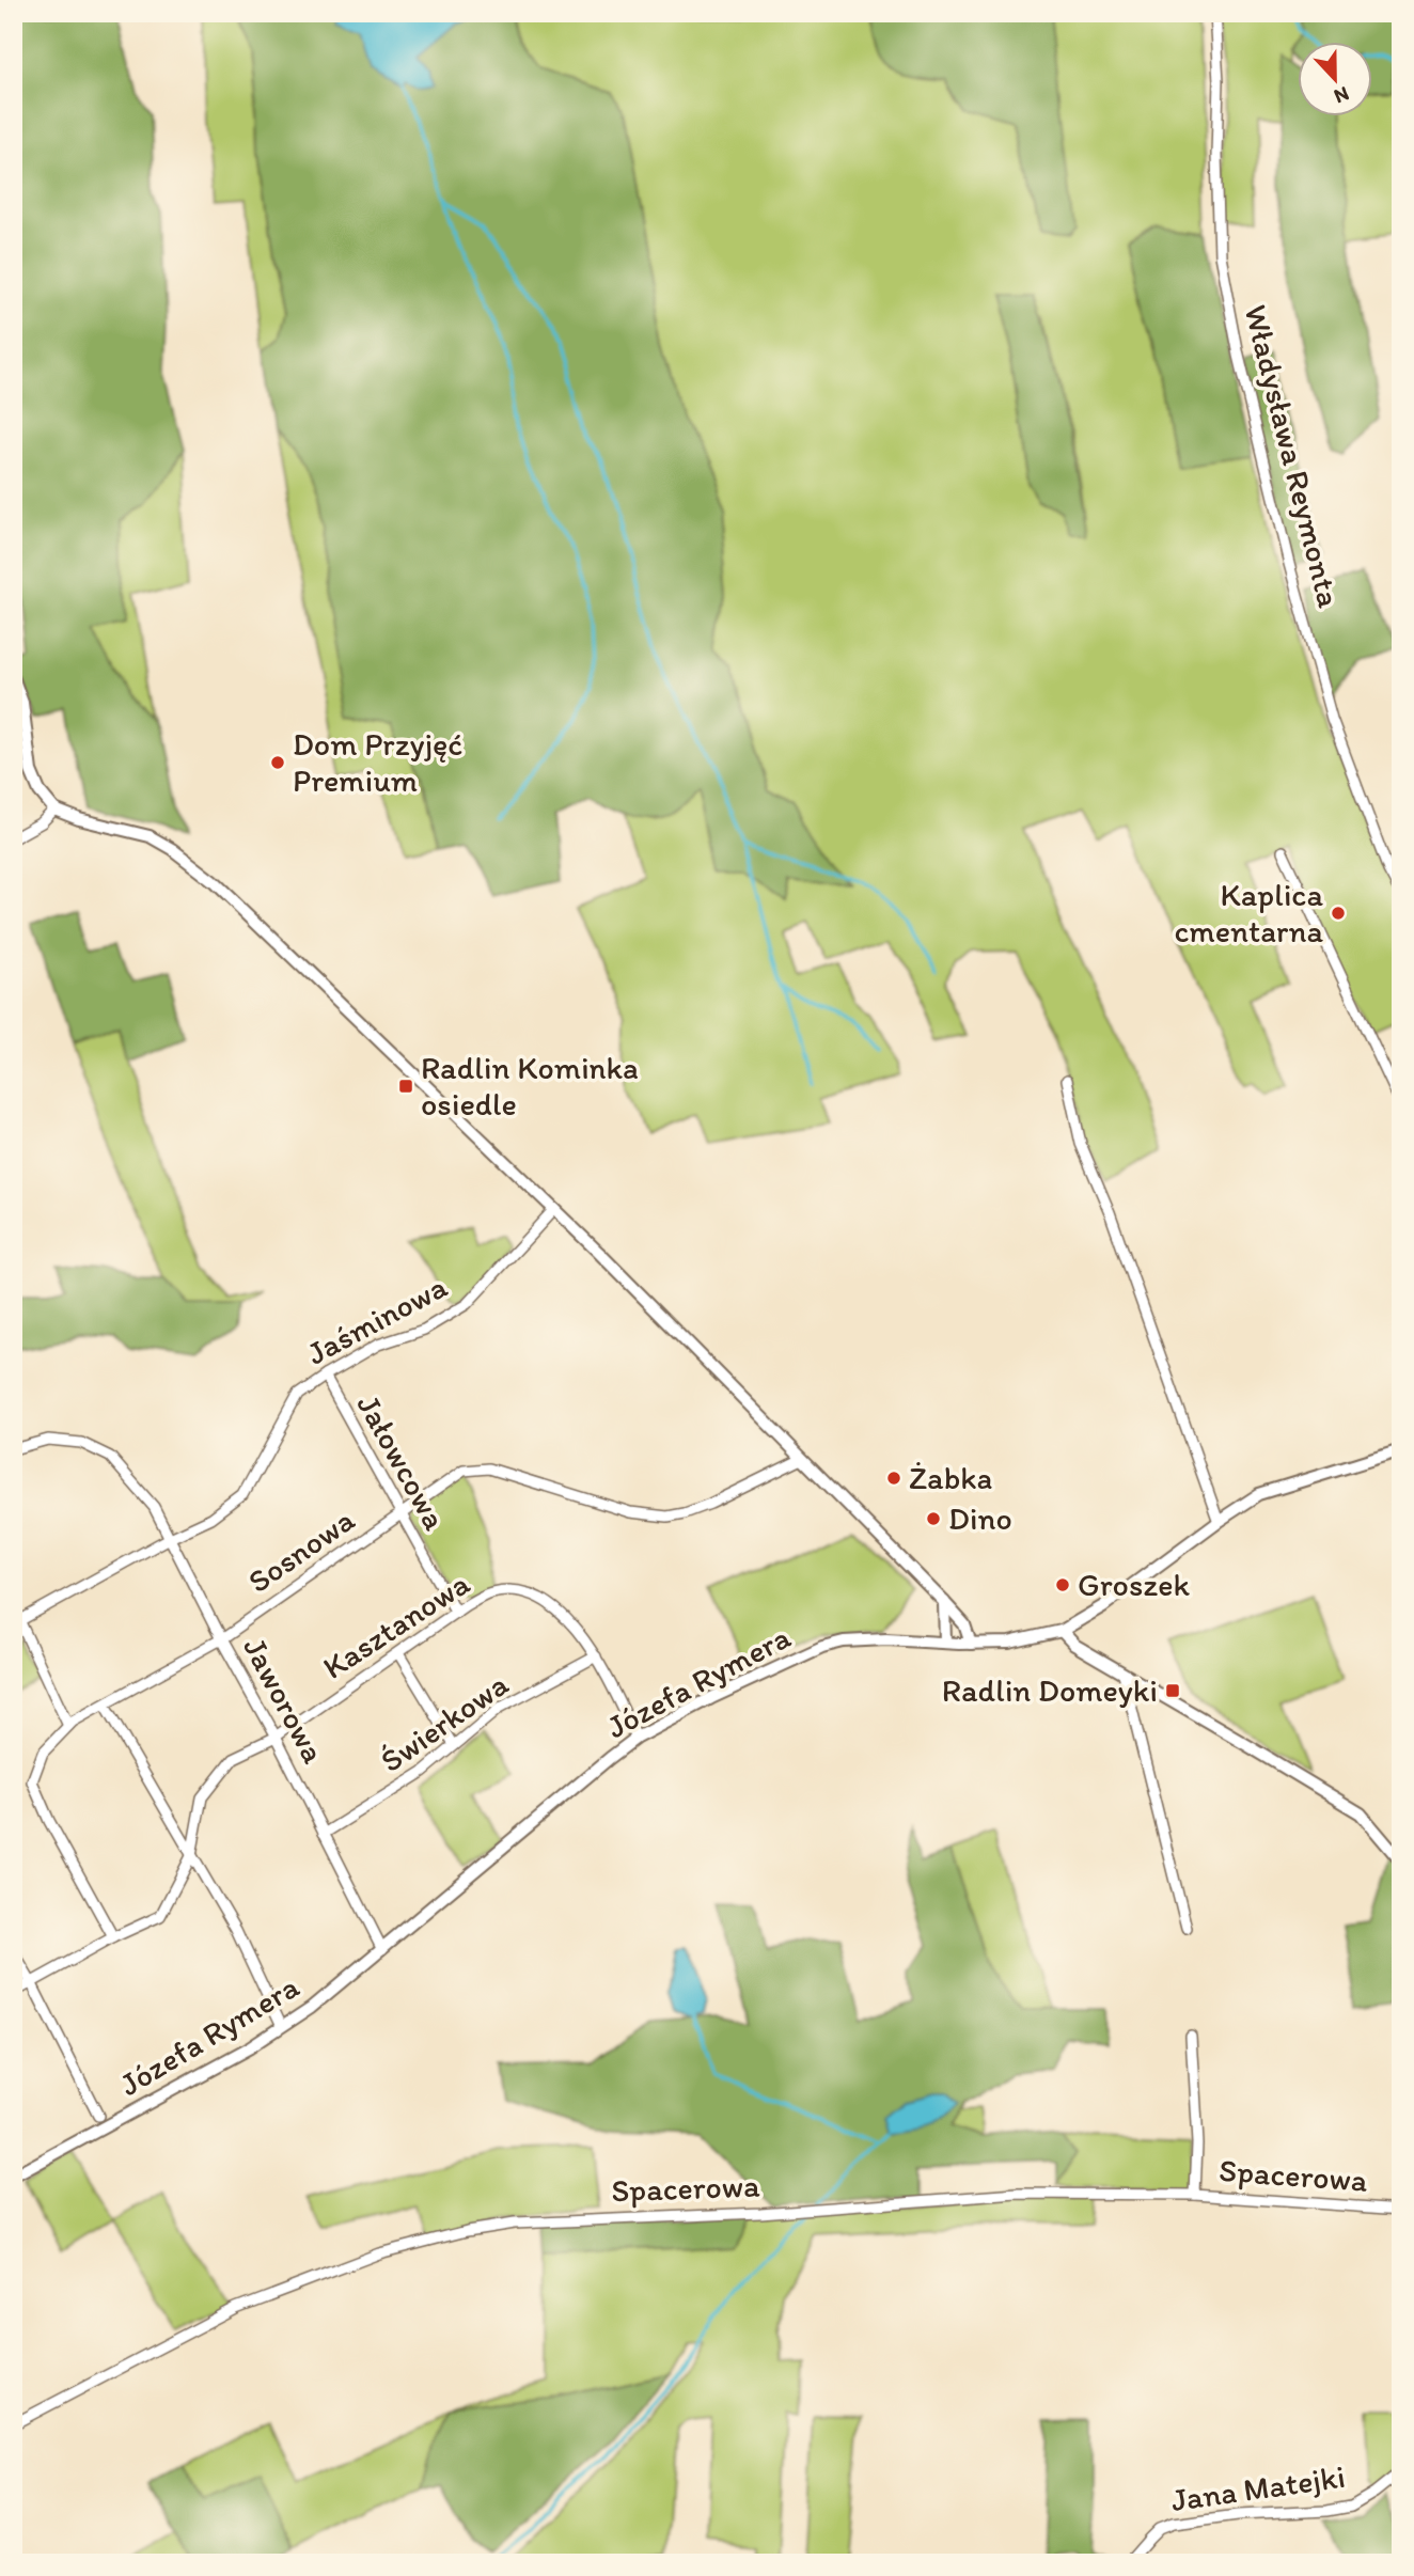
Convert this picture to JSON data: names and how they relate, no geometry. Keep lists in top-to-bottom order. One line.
{"streets":{"street":["Władysława Reymonta","Jaśminowa","Jałowcowa","Sosnowa","Kasztanowa","Józefa Rymera","Jaworowa","Świerkowa","Spacerowa","Jana Matejki"]},"crossings":[["Jaśminowa","Jałowcowa"],["Jaśminowa","Jaworowa"],["Jałowcowa","Sosnowa"],["Jałowcowa","Kasztanowa"],["Sosnowa","Kasztanowa"],["Sosnowa","Jaworowa"],["Kasztanowa","Józefa Rymera"],["Kasztanowa","Jaworowa"],["Kasztanowa","Świerkowa"],["Józefa Rymera","Jaworowa"],["Jaworowa","Świerkowa"]],"places":{"other":["Dom Przyjęć Premium","Kaplica cmentarna","Żabka","Dino","Groszek"],"transit":["Radlin Kominka osiedle","Radlin Domeyki"]},"north":"bottom"}
